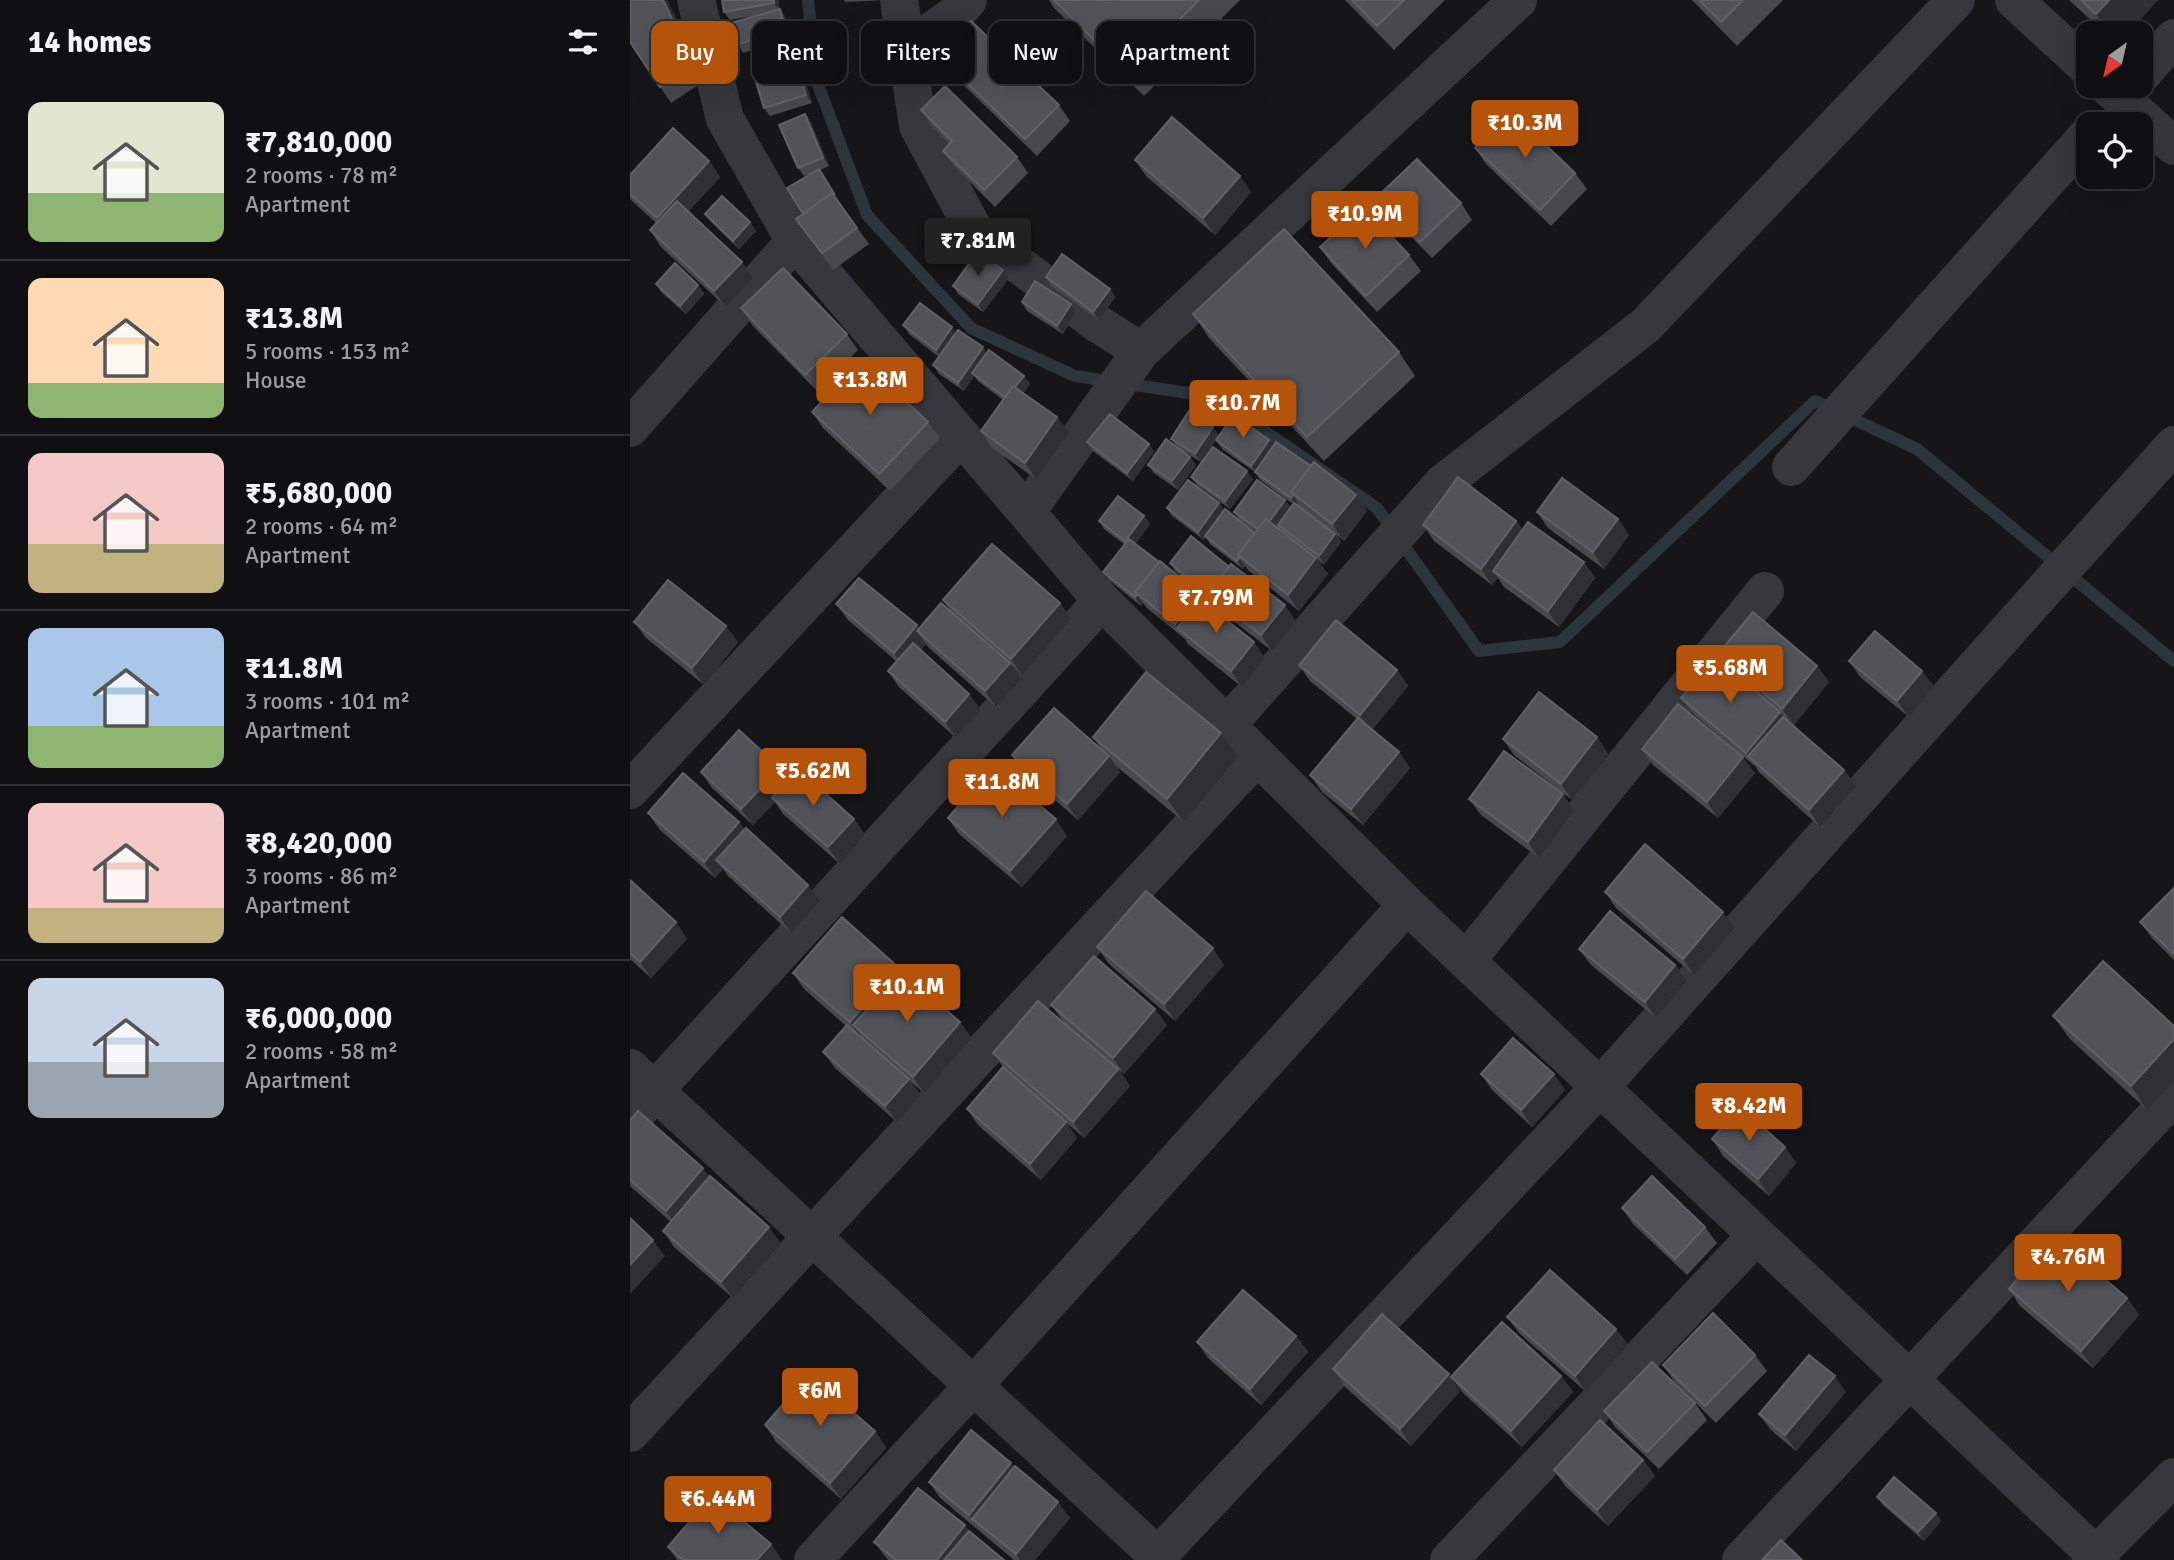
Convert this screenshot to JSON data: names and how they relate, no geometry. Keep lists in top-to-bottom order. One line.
{"north":"bottom left","page":{"heading":"14 homes","chip":["Buy","Rent","Filters","New","Apartment"],"list":[{"name":"₹7,810,000","note":"2 rooms · 78 m² · Apartment"},{"name":"₹13.8M","note":"5 rooms · 153 m² · House"},{"name":"₹5,680,000","note":"2 rooms · 64 m² · Apartment"},{"name":"₹11.8M","note":"3 rooms · 101 m² · Apartment"},{"name":"₹8,420,000","note":"3 rooms · 86 m² · Apartment"},{"name":"₹6,000,000","note":"2 rooms · 58 m² · Apartment"}],"price":["₹10.3M","₹10.9M","₹7.81M","₹13.8M","₹10.7M","₹7.79M","₹5.68M","₹5.62M","₹11.8M","₹10.1M","₹8.42M","₹4.76M","₹6M","₹6.44M"]}}
